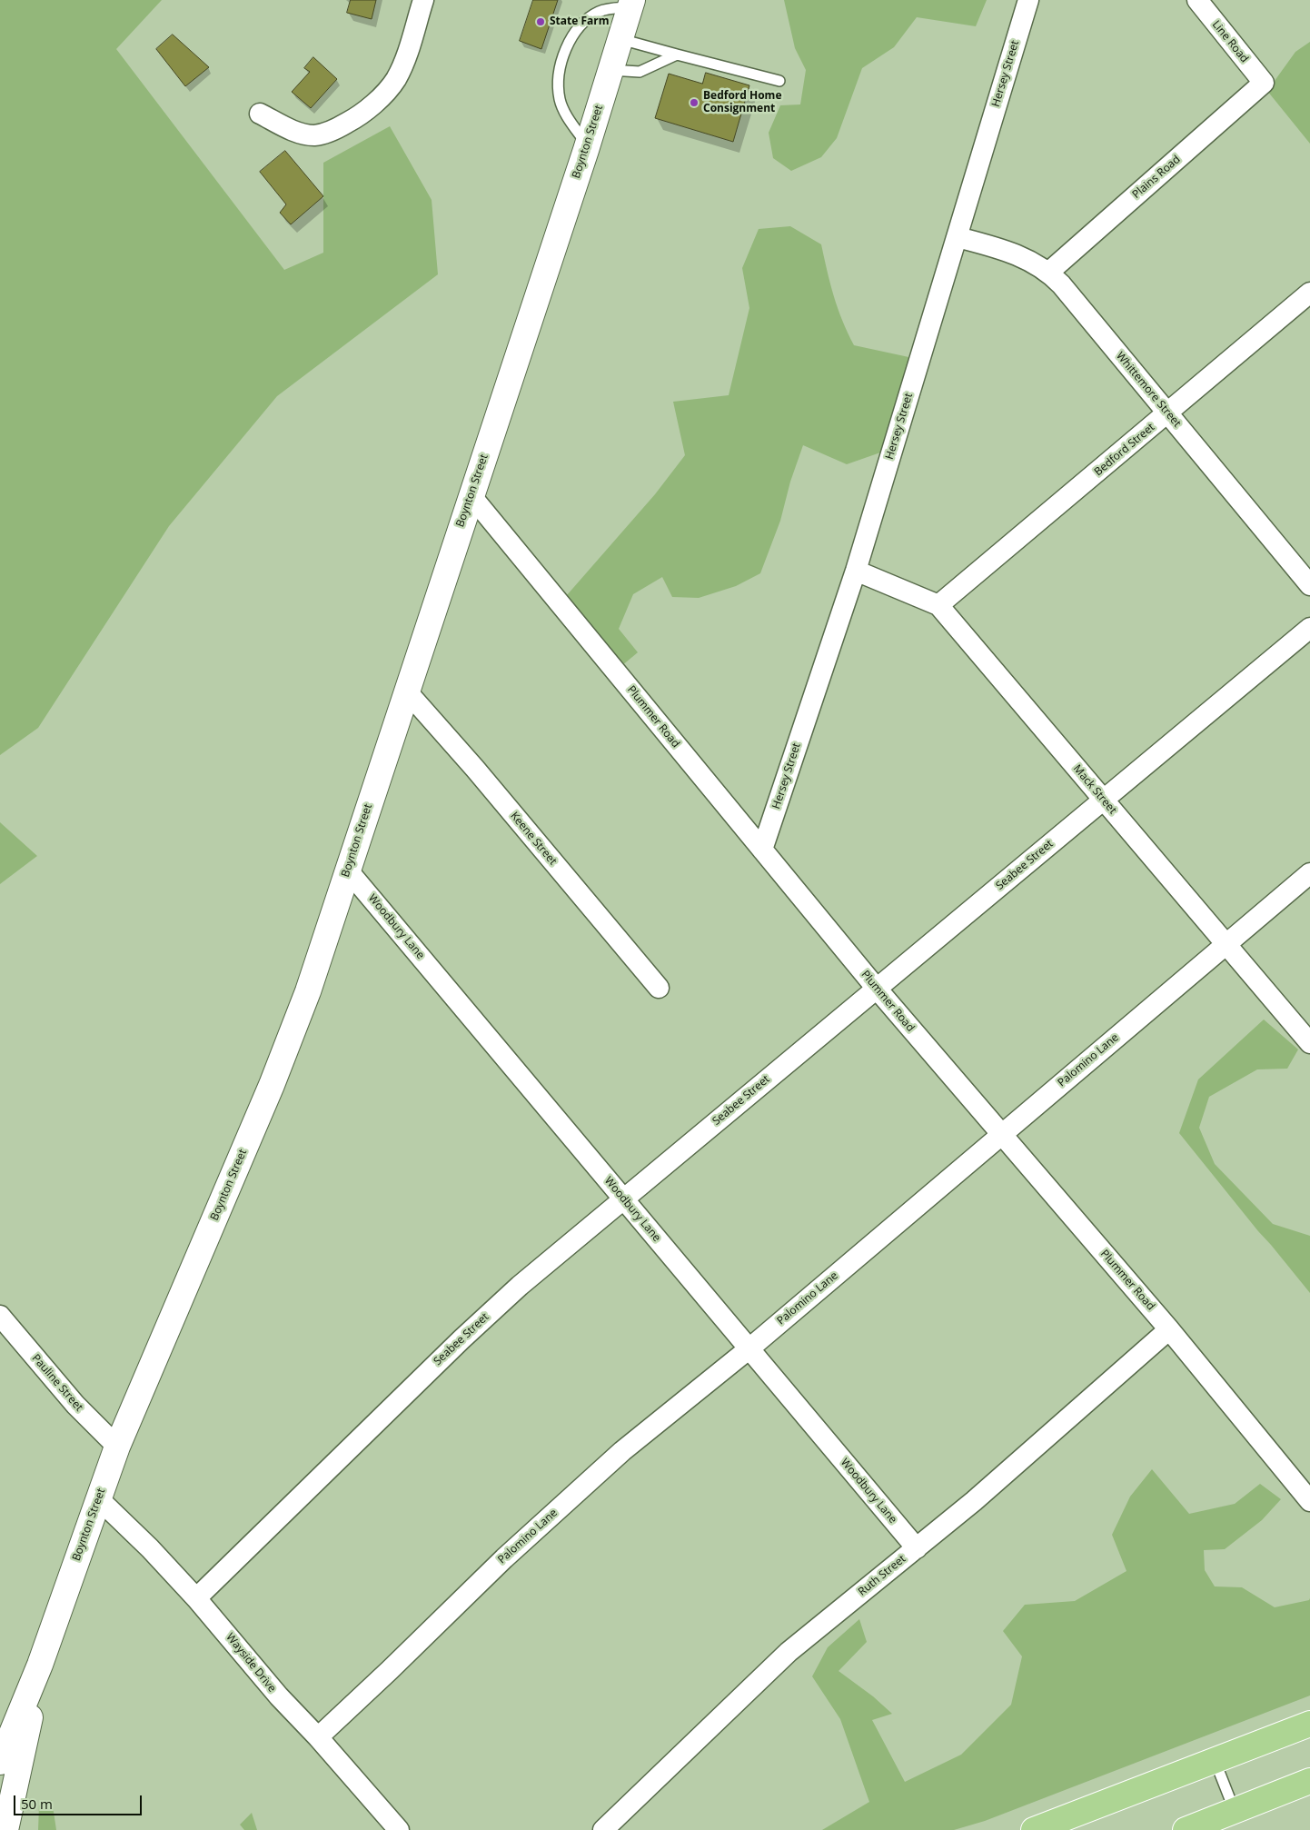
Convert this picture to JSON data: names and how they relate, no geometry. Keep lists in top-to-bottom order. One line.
{"streets":{"street":["Line Road","Hersey Street","Boynton Street","Plains Road","Whittemore Street","Bedford Street","Plummer Road","Mack Street","Keene Street","Seabee Street","Woodbury Lane","Palomino Lane","Pauline Street","Ruth Street","Wayside Drive"]},"crossings":[["Line Road","Plains Road"],["Hersey Street","Whittemore Street"],["Hersey Street","Plummer Road"],["Hersey Street","Mack Street"],["Boynton Street","Plummer Road"],["Boynton Street","Keene Street"],["Boynton Street","Woodbury Lane"],["Boynton Street","Pauline Street"],["Boynton Street","Wayside Drive"],["Plains Road","Whittemore Street"],["Whittemore Street","Bedford Street"],["Bedford Street","Mack Street"],["Plummer Road","Seabee Street"],["Plummer Road","Palomino Lane"],["Plummer Road","Ruth Street"],["Mack Street","Seabee Street"],["Mack Street","Palomino Lane"],["Seabee Street","Woodbury Lane"],["Seabee Street","Wayside Drive"],["Woodbury Lane","Palomino Lane"],["Woodbury Lane","Ruth Street"],["Palomino Lane","Wayside Drive"]],"places":["State Farm","Bedford Home Consignment"],"scale_bar":"50 m"}
